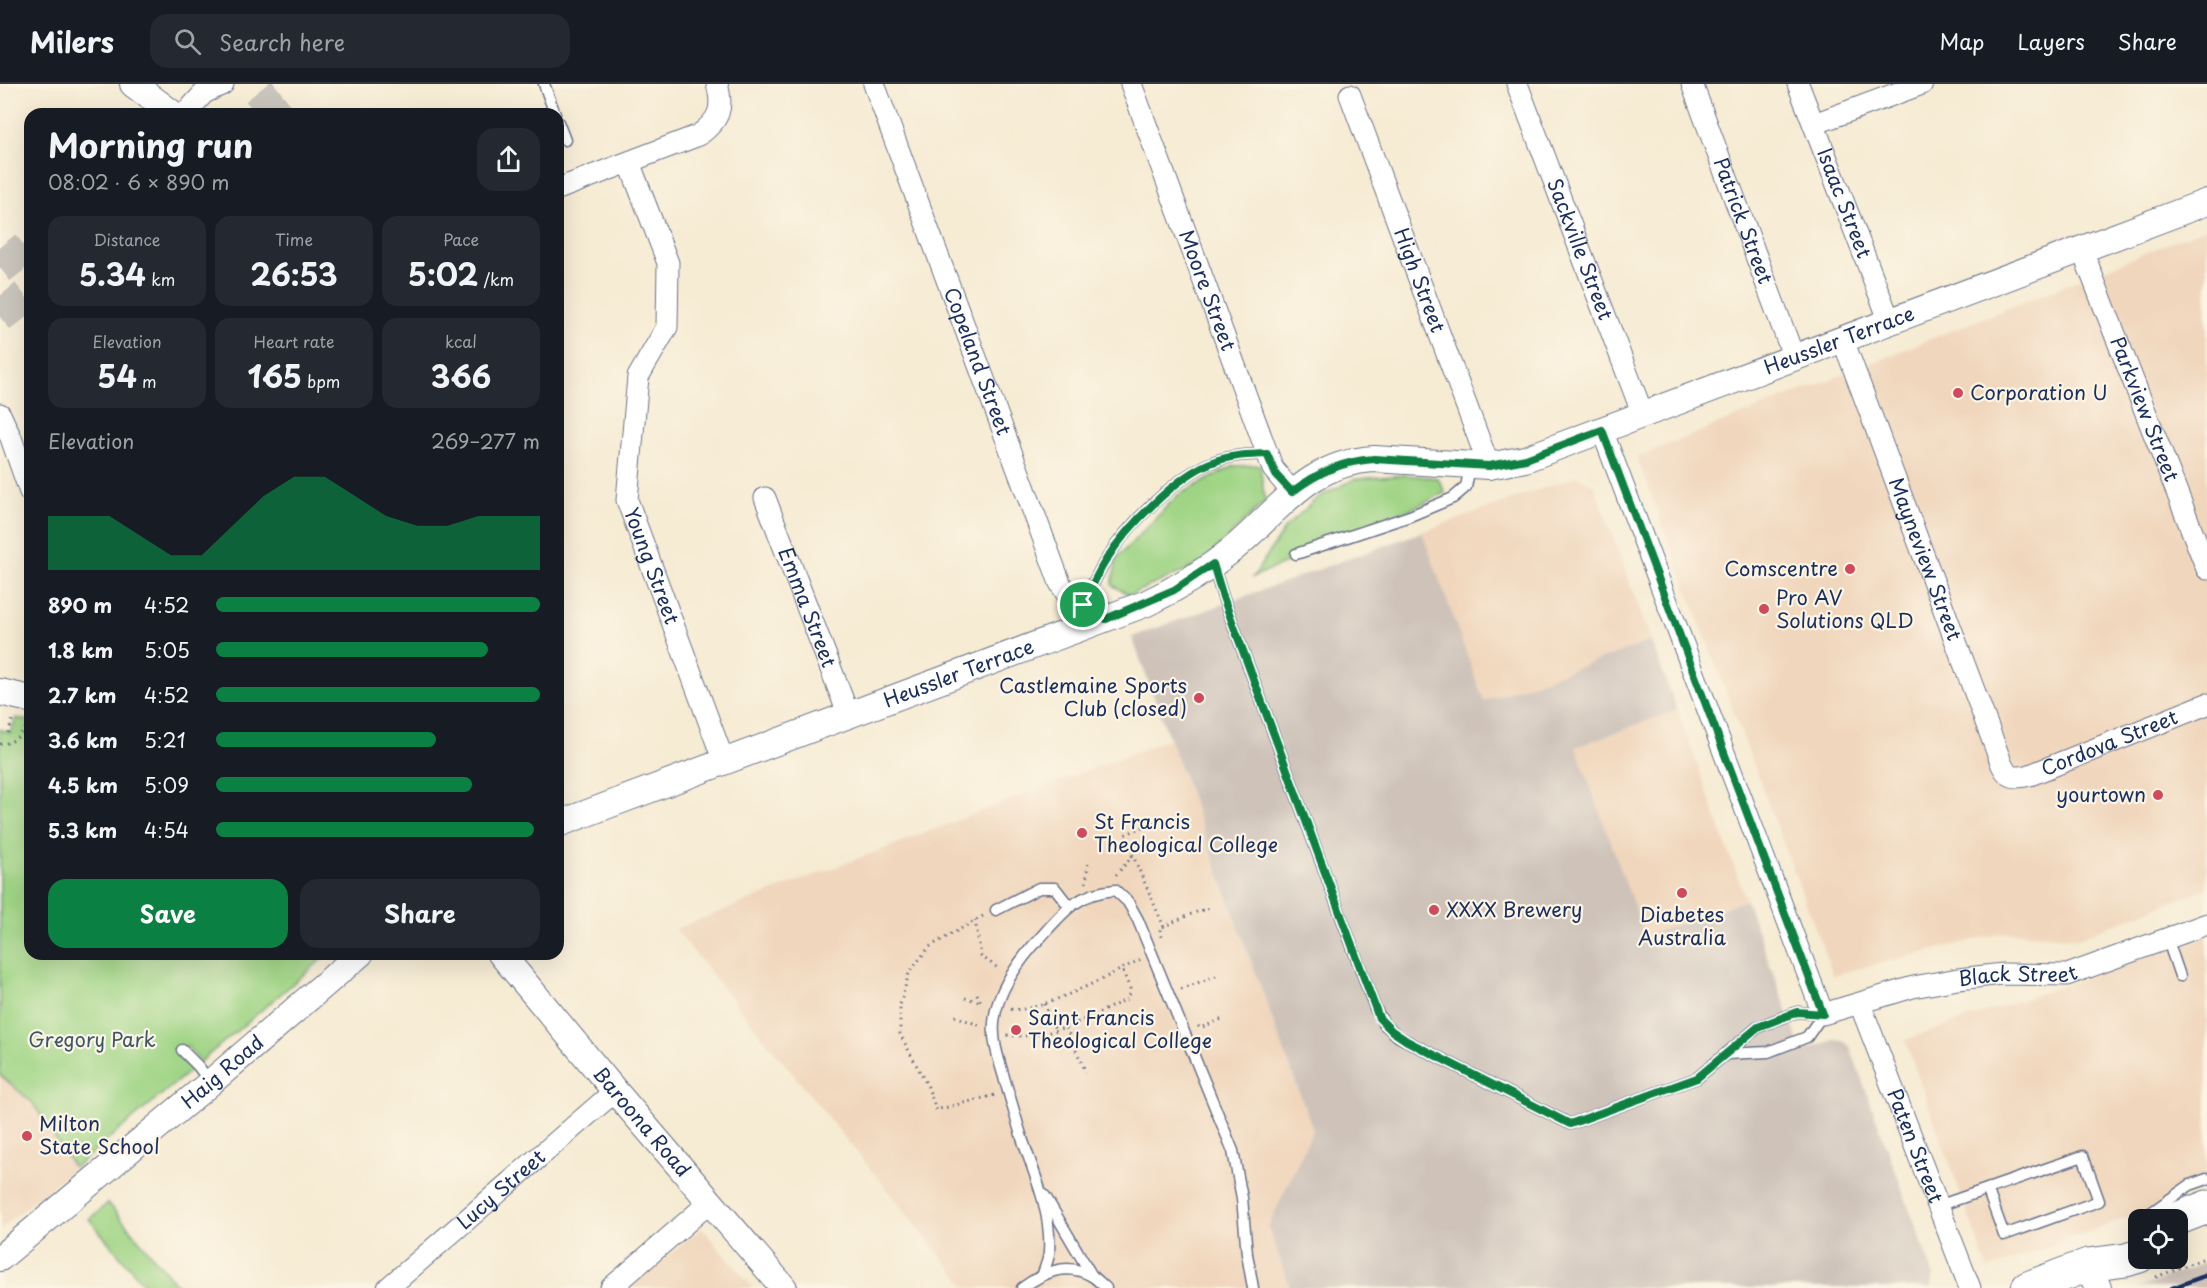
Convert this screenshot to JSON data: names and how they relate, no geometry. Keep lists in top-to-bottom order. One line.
{"streets":{"street":["Isaac Street","Patrick Street","Sackville Street","High Street","Moore Street","Heussler Terrace","Copeland Street","Parkview Street","Mayneview Street","Young Street","Emma Street","Cordova Street","Black Street","Haig Road","Baroona Road","Paten Street","Lucy Street"]},"crossings":[["Isaac Street","Heussler Terrace"],["Patrick Street","Heussler Terrace"],["Sackville Street","Heussler Terrace"],["High Street","Heussler Terrace"],["Moore Street","Heussler Terrace"],["Heussler Terrace","Copeland Street"],["Heussler Terrace","Parkview Street"],["Heussler Terrace","Mayneview Street"],["Heussler Terrace","Young Street"],["Heussler Terrace","Emma Street"],["Mayneview Street","Cordova Street"],["Black Street","Paten Street"],["Baroona Road","Lucy Street"]],"parks":["Gregory Park"],"places":["Corporation U","Comscentre","Pro AV Solutions QLD","Castlemaine Sports Club (closed)","yourtown","St Francis Theological College","Diabetes Australia","XXXX Brewery","Saint Francis Theological College","Milton State School"],"page":{"header":"Milers","search":"Search here","nav":["Map","Layers","Share"],"heading":["Morning run","08:02 · 6 × 890 m"],"stats":[["Distance","5.34 km"],["Time","26:53"],["Pace","5:02 /km"],["Elevation","54 m"],["Heart rate","165 bpm"],["kcal","366"]],"chart":["Elevation","269–277 m"],"list":[{"name":"890 m","note":"4:52"},{"name":"1.8 km","note":"5:05"},{"name":"2.7 km","note":"4:52"},{"name":"3.6 km","note":"5:21"},{"name":"4.5 km","note":"5:09"},{"name":"5.3 km","note":"4:54"}],"buttons":["Save","Share"]}}
